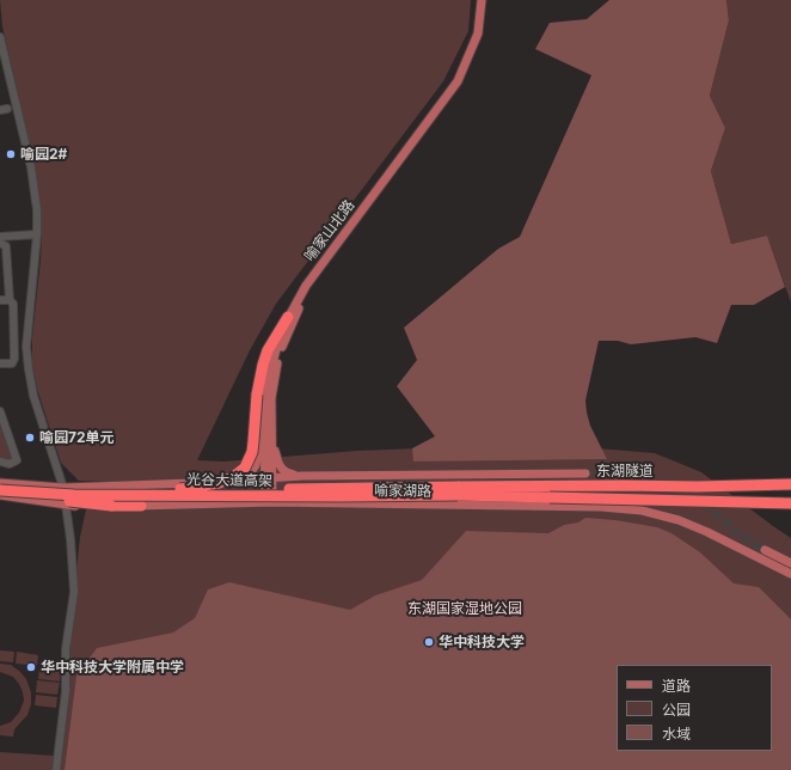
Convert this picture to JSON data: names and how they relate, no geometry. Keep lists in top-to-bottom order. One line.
{"streets":{"highway":["东湖隧道","光谷大道高架"],"main road":["喻家山北路","喻家湖路"]},"crossings":[["喻家山北路","喻家湖路"],["东湖隧道","光谷大道高架"],["东湖隧道","喻家湖路"],["光谷大道高架","喻家湖路"]],"parks":["东湖国家湿地公园"],"places":["喻园2#","喻园72单元","华中科技大学","华中科技大学附属中学"],"legend":["道路","公园","水域"]}
